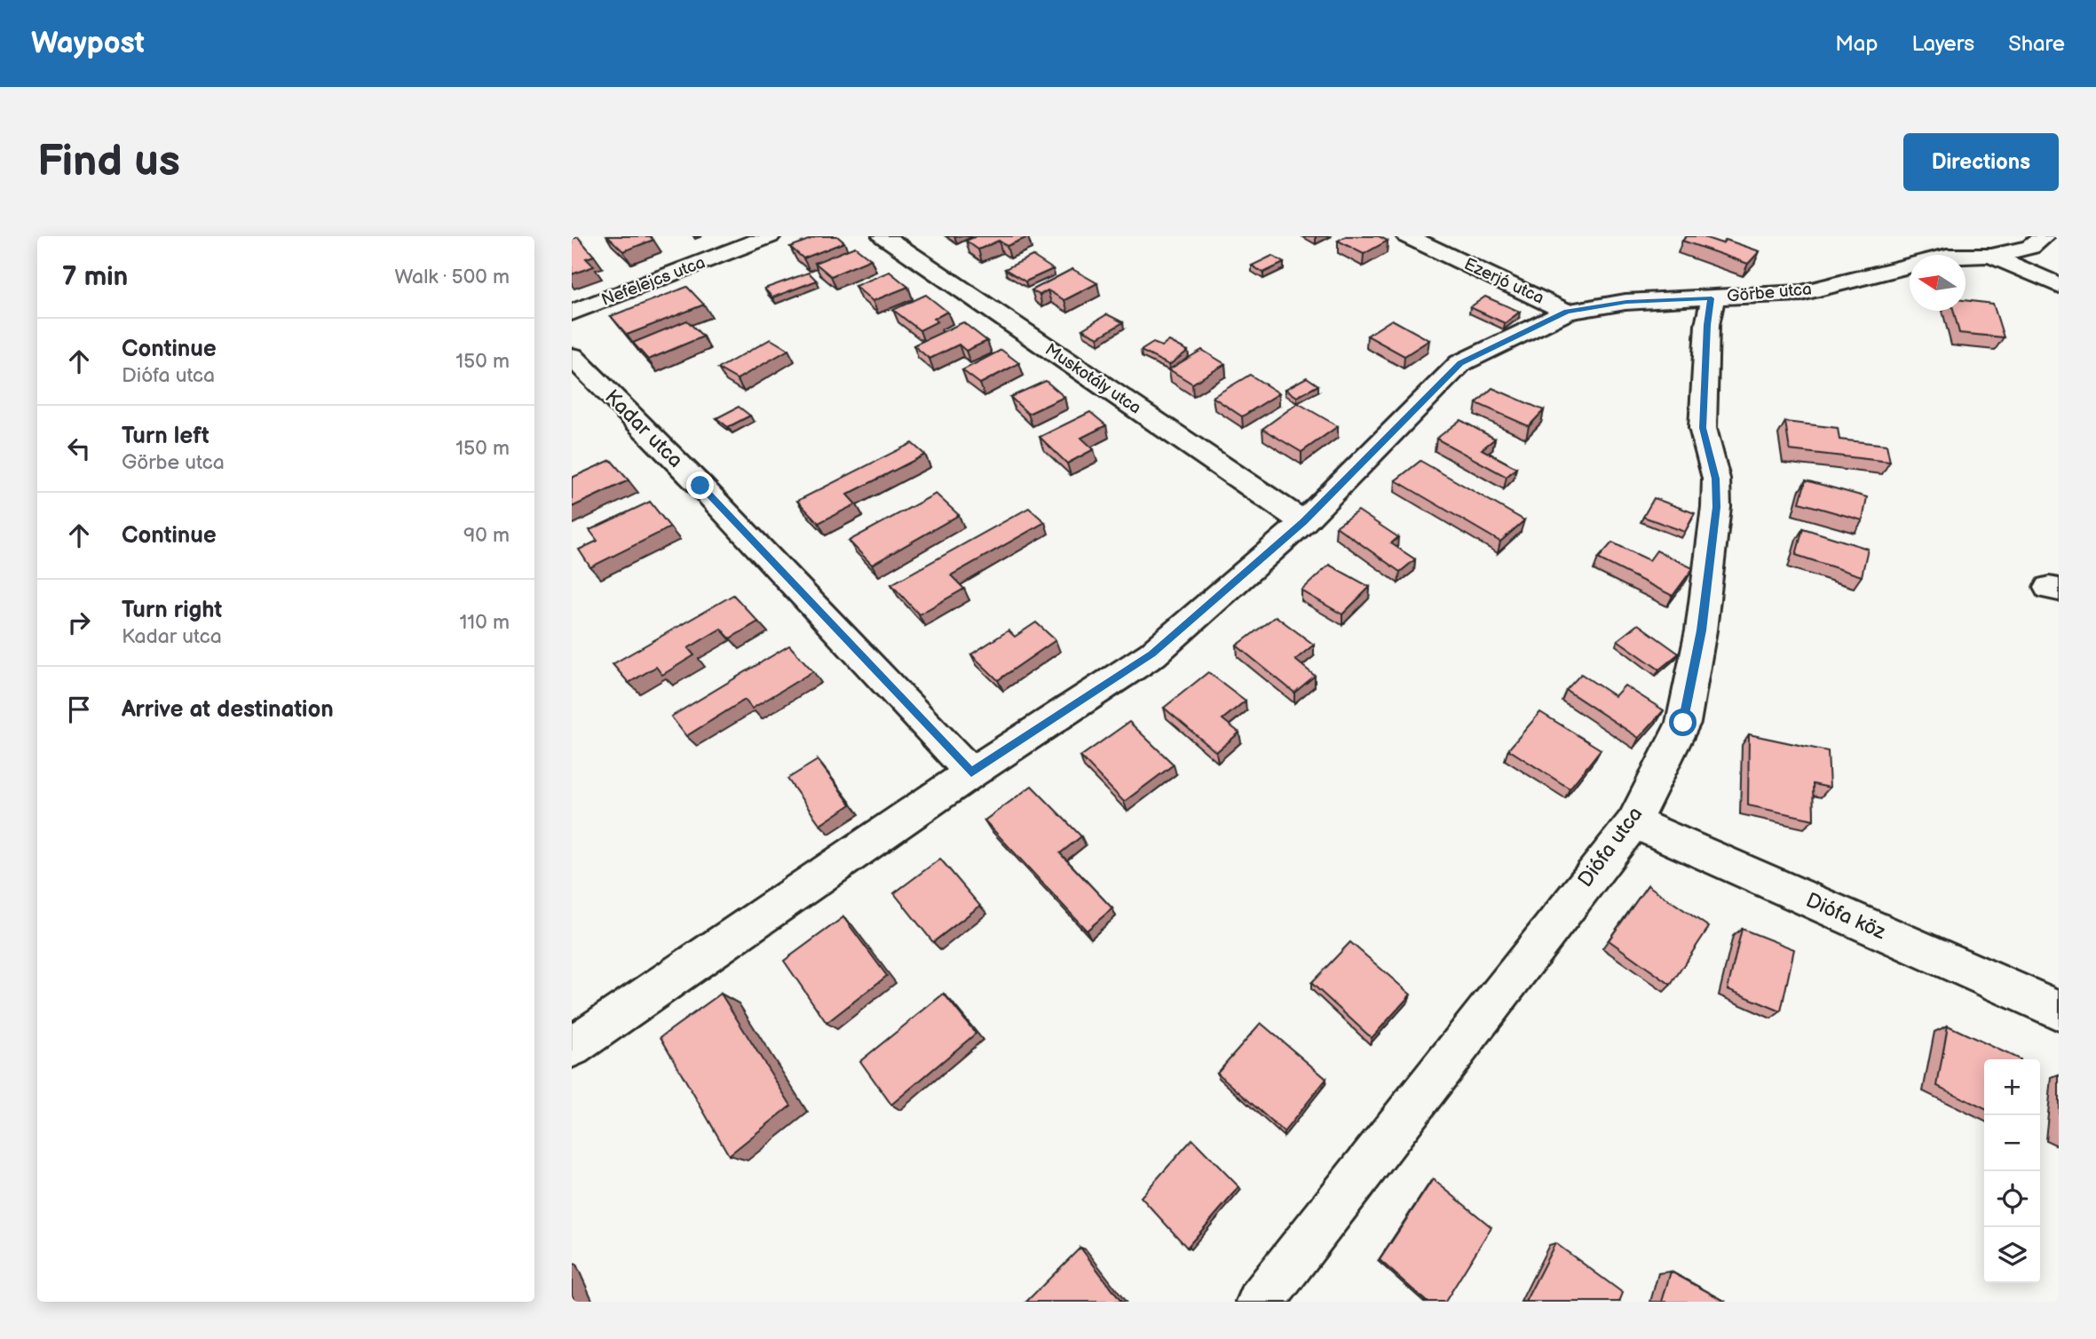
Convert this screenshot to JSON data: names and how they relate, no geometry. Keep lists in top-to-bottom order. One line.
{"streets":{"street":["Nefelejcs utca","Ezerjó utca","Görbe utca","Muskotály utca","Kadar utca","Diófa utca","Diófa köz"]},"crossings":[["Ezerjó utca","Görbe utca"],["Görbe utca","Muskotály utca"],["Görbe utca","Kadar utca"],["Görbe utca","Diófa utca"],["Diófa utca","Diófa köz"]],"north":"left","page":{"header":"Waypost","nav":["Map","Layers","Share"],"buttons":"Directions","title":"Find us","heading":["7 min","Walk · 500 m"],"list":[["Continue","Diófa utca","150 m"],["Turn left","Görbe utca","150 m"],["Continue","90 m"],["Turn right","Kadar utca","110 m"],"Arrive at destination"],"map_buttons":["+","−"]}}
